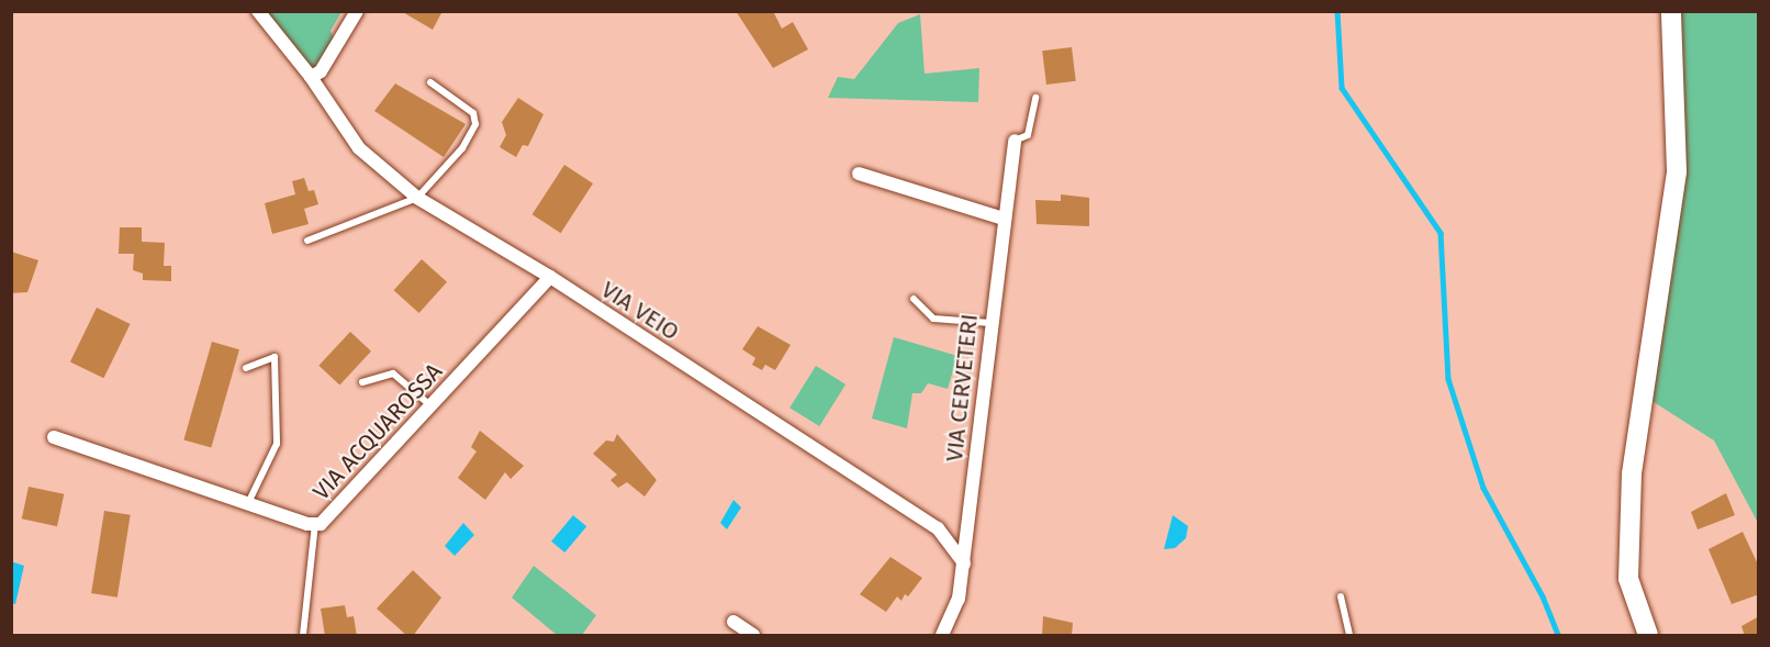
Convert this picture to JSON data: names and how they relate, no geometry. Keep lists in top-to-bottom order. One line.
{"streets":{"street":["VIA VEIO","VIA CERVETERI","VIA ACQUAROSSA"]},"crossings":[["VIA VEIO","VIA CERVETERI"],["VIA VEIO","VIA ACQUAROSSA"]]}
